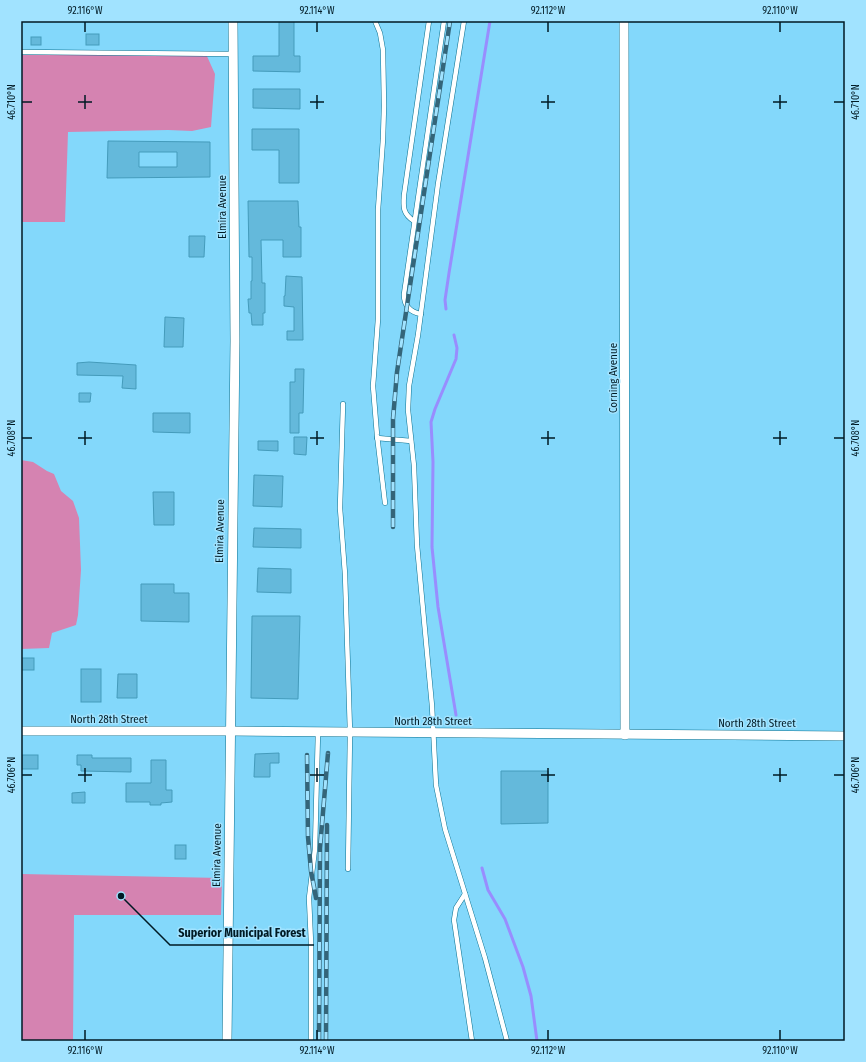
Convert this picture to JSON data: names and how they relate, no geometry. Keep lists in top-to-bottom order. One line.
{"streets":{"street":["Elmira Avenue","Corning Avenue","North 28th Street"]},"crossings":[["Elmira Avenue","North 28th Street"],["Corning Avenue","North 28th Street"]],"places":["Superior Municipal Forest"],"coordinates":["92.116°W","92.114°W","92.112°W","92.110°W","46.710°N","46.708°N","46.706°N"]}
